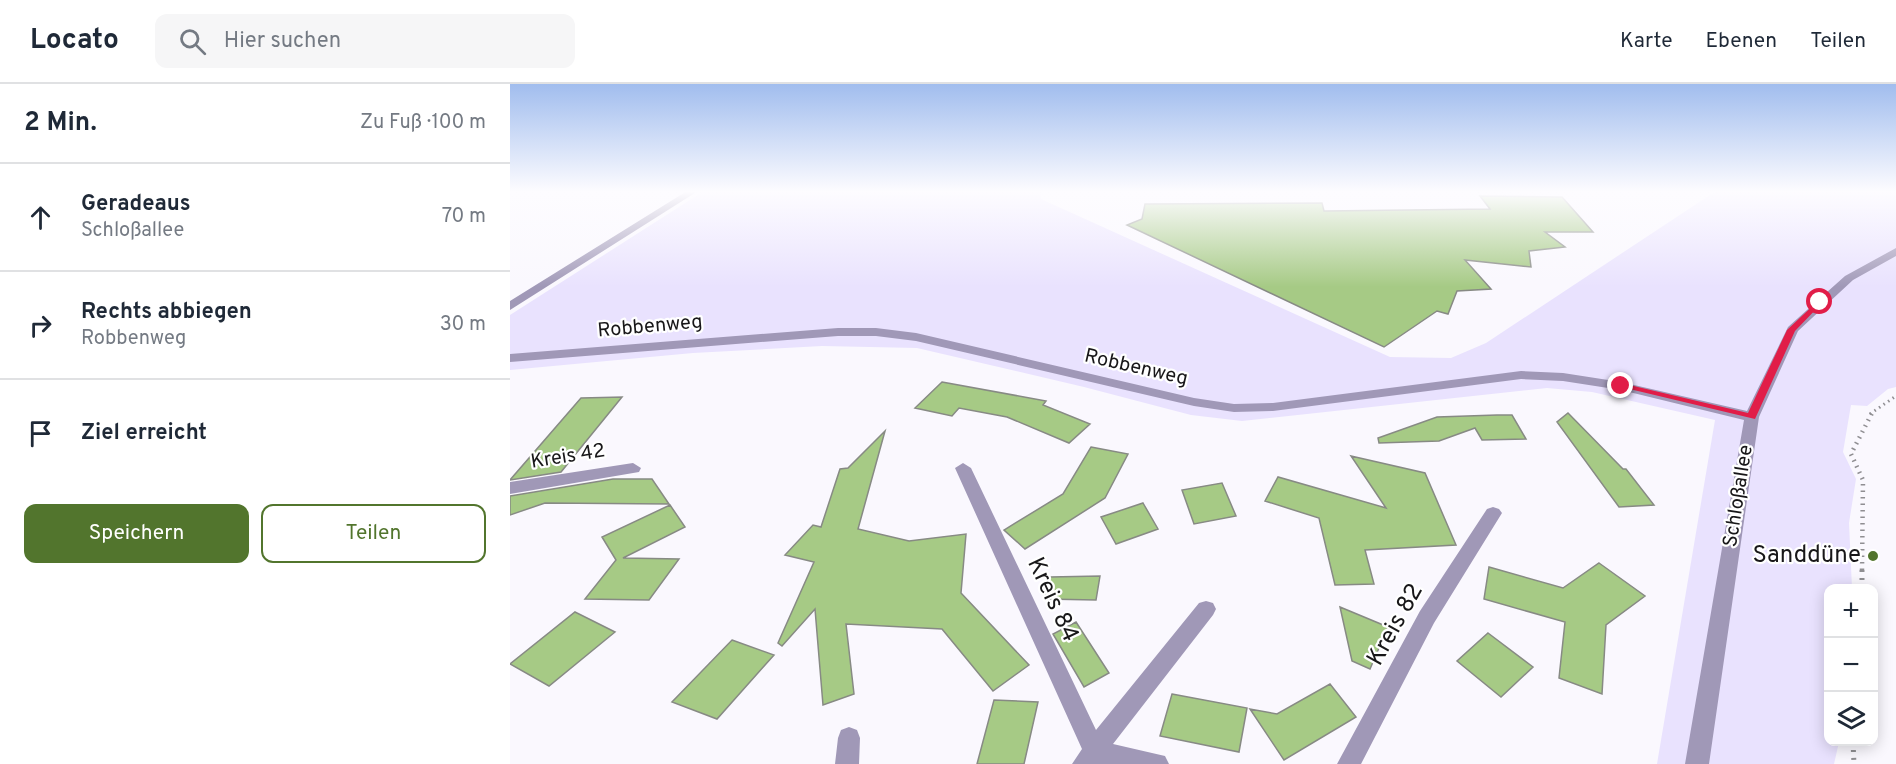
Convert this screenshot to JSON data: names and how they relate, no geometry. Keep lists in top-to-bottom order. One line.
{"streets":{"street":["Robbenweg","Kreis 42","Schloßallee","Kreis 84","Kreis 82"]},"crossings":[["Robbenweg","Schloßallee"]],"places":["Sanddüne"],"page":{"header":"Locato","search":"Hier suchen","nav":["Karte","Ebenen","Teilen"],"heading":["2 Min.","Zu Fuß · 100 m"],"list":[["Geradeaus","Schloßallee","70 m"],["Rechts abbiegen","Robbenweg","30 m"],"Ziel erreicht"],"buttons":["Speichern","Teilen"],"map_buttons":["+","−"]}}
